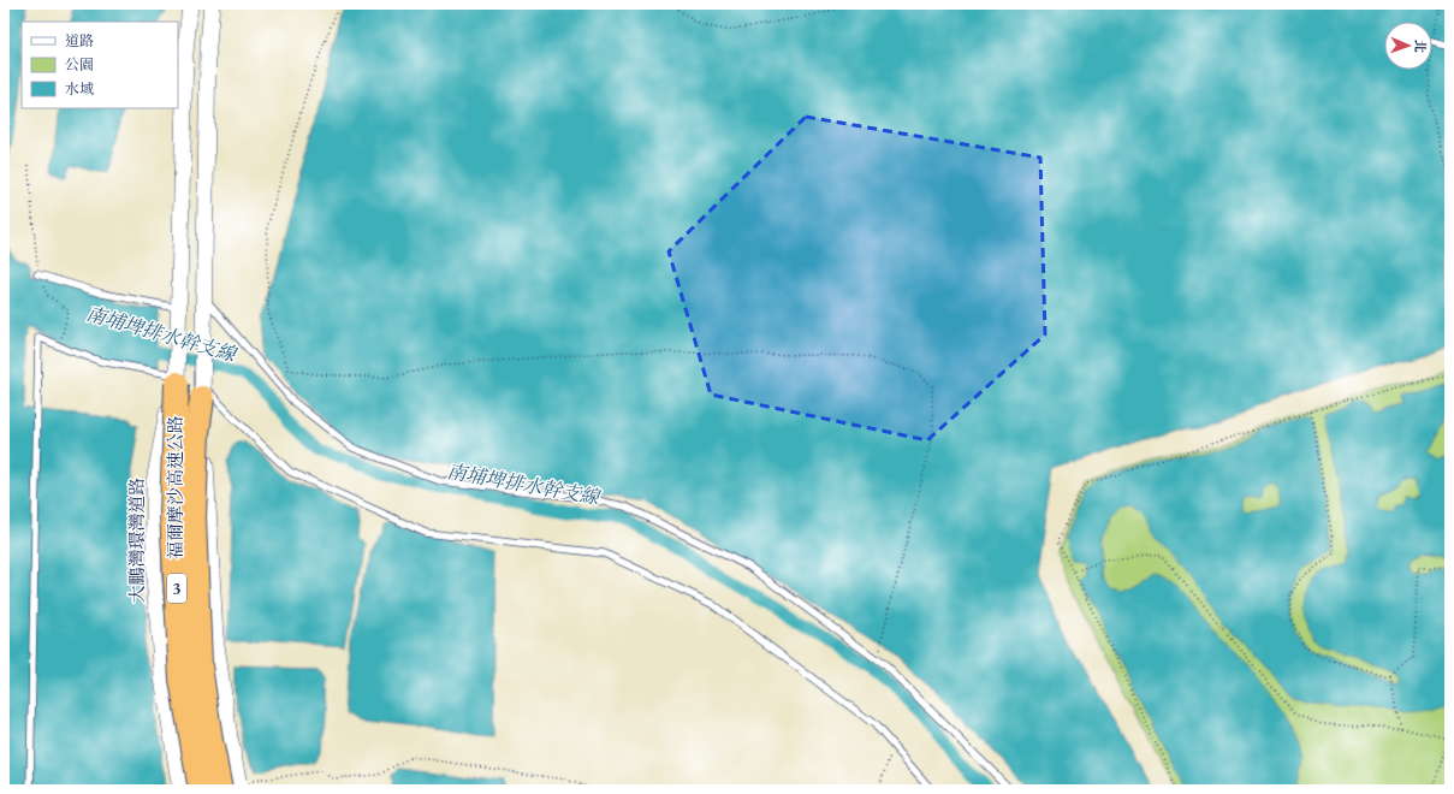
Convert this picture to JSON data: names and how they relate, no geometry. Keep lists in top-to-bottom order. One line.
{"streets":{"highway":["福爾摩沙高速公路","3"],"street":["大鵬灣環灣道路"]},"crossings":[["福爾摩沙高速公路","大鵬灣環灣道路"]],"water":["南埔埤排水幹支線"],"legend":["道路","公園","水域"],"north":"right"}
